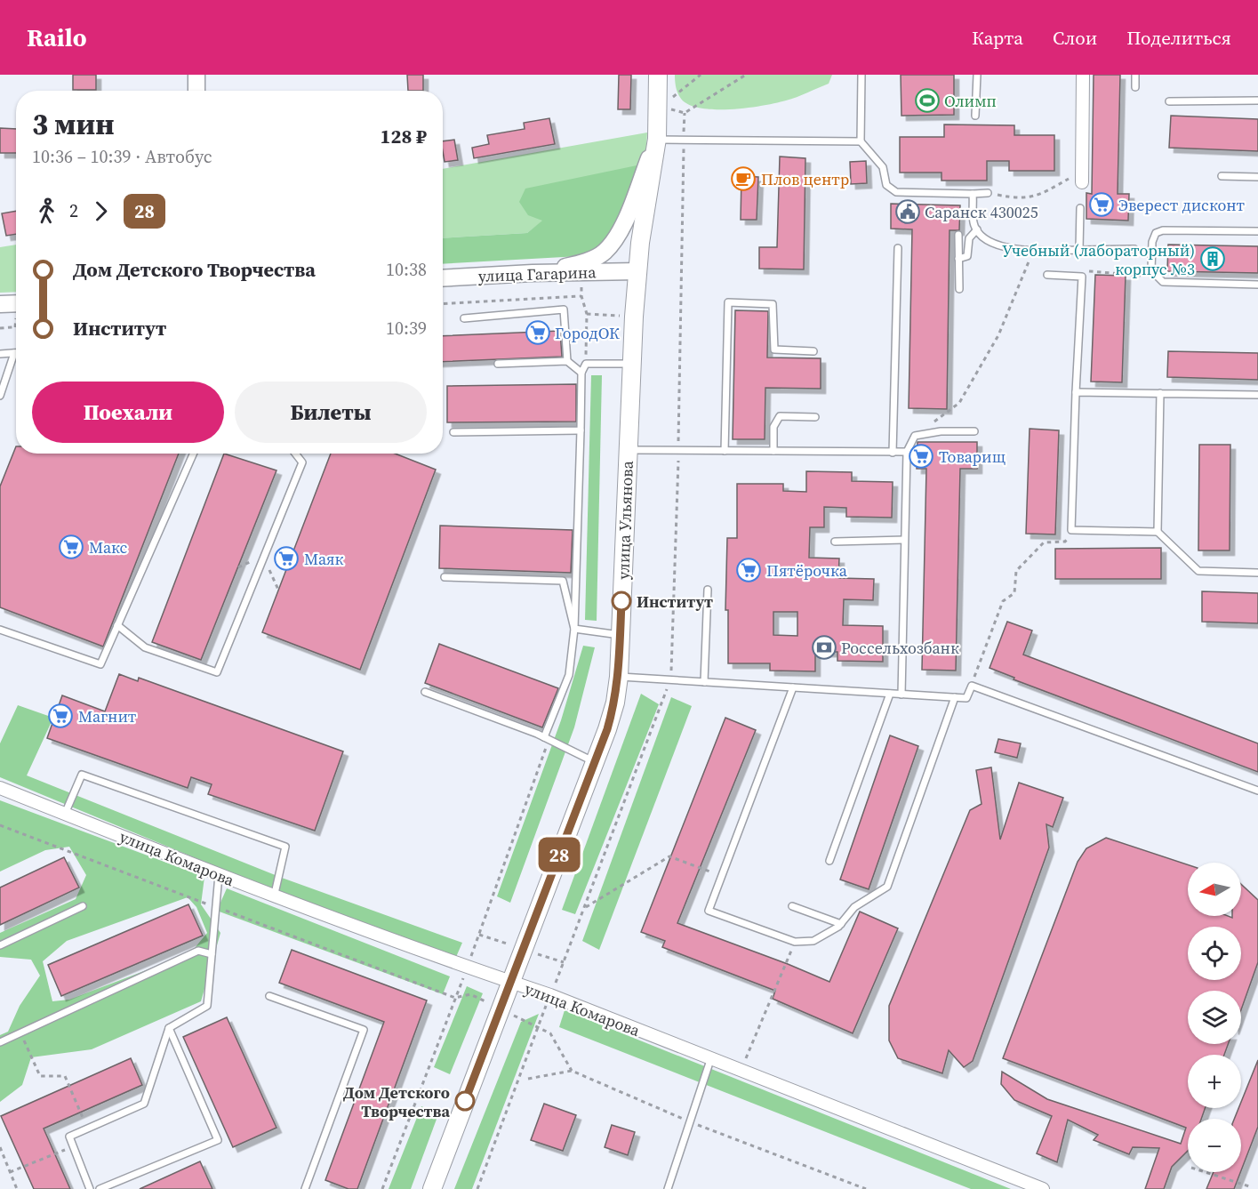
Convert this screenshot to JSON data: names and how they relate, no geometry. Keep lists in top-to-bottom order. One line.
{"streets":{"main road":["улица Ульянова"],"street":["улица Гагарина","улица Комарова"]},"crossings":[["улица Гагарина","улица Ульянова"],["улица Ульянова","улица Комарова"]],"places":{"sports":["Олимп"],"cafe":["Плов центр"],"supermarket":["Эверест дисконт","ГородОК","Товарищ","Макс","Маяк","Пятёрочка","Магнит"],"public building":["Саранск 430025"],"building":["Учебный (лабораторный) корпус №3"],"other":["Институт","Дом Детского Творчества"],"bank":["Россельхозбанк"]},"lines":["bus line 28"],"north":"left","page":{"header":"Railo","nav":["Карта","Слои","Поделиться"],"on_map":"28","heading":["3 мин","10:36 – 10:39 · Автобус","128 ₽"],"legs":["2","28"],"list":[{"name":"Дом Детского Творчества","value":"10:38"},{"name":"Институт","value":"10:39"}],"buttons":["Поехали","Билеты"],"map_buttons":["+","−"]}}
